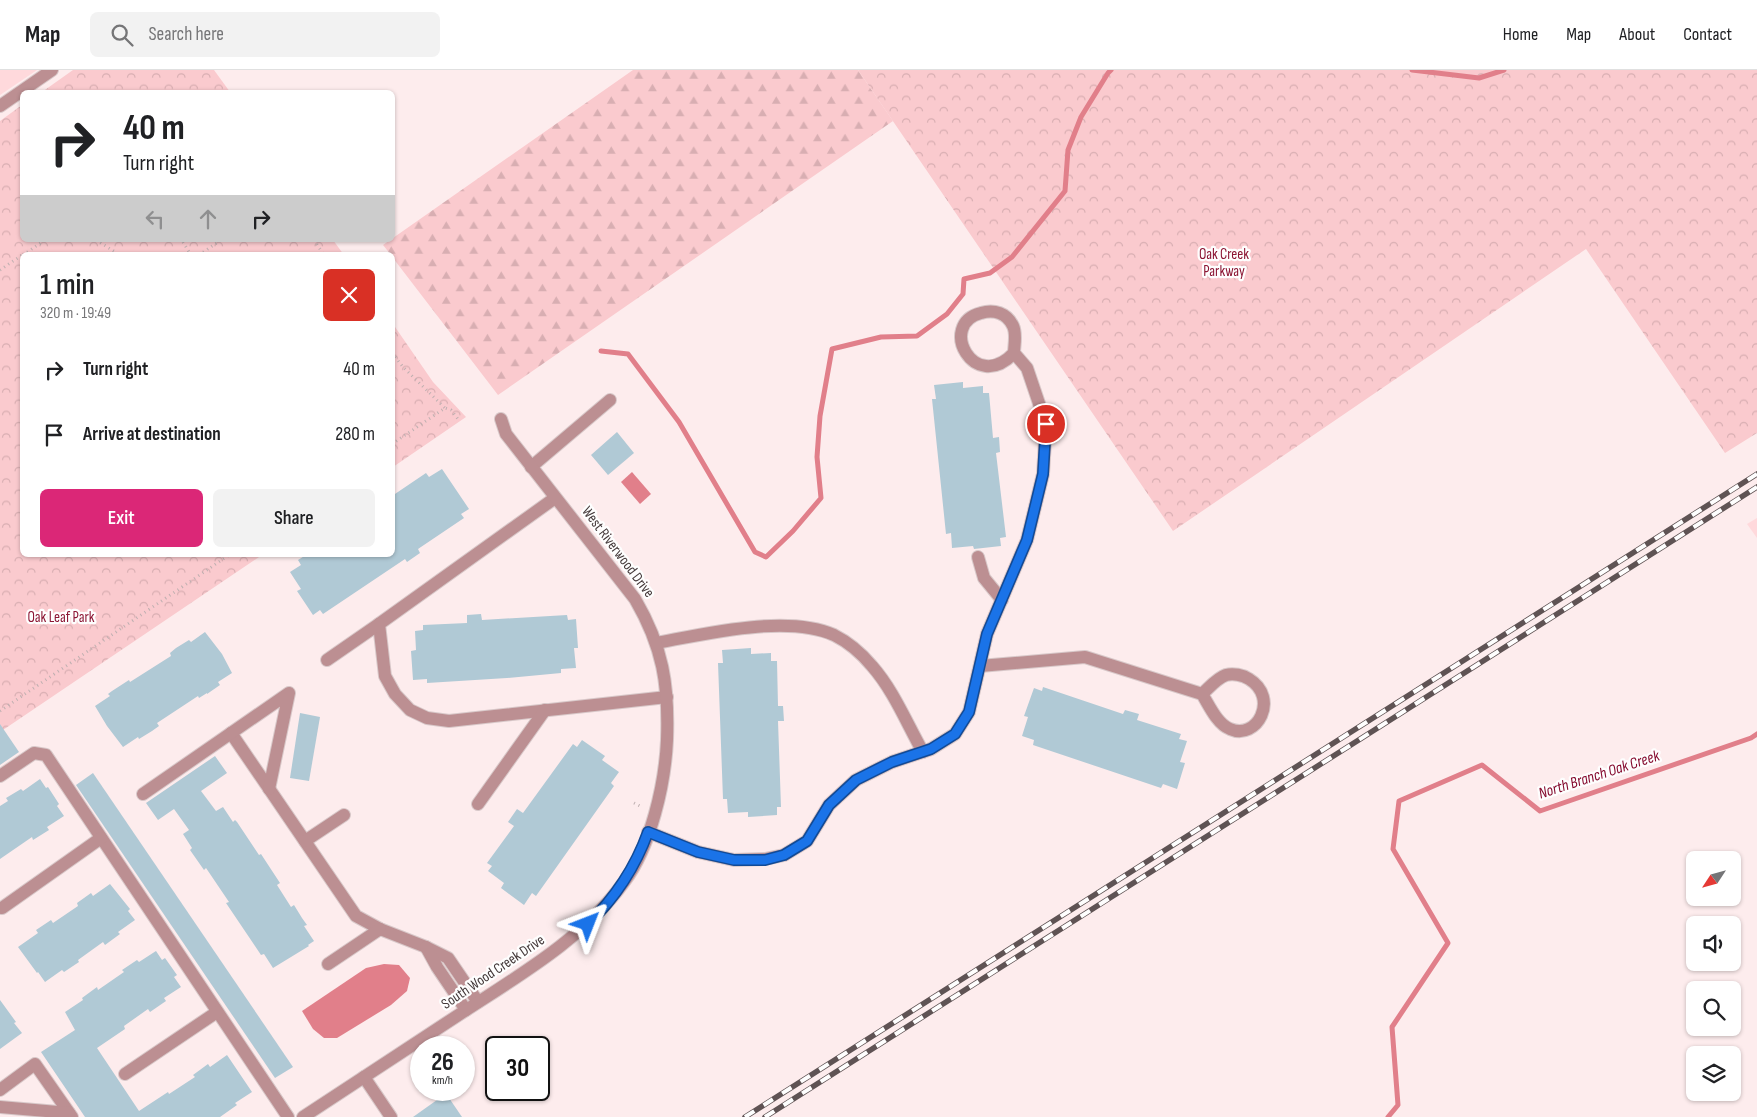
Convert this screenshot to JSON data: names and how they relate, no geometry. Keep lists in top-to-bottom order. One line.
{"streets":{"street":["West Riverwood Drive","South Wood Creek Drive"]},"crossings":[["West Riverwood Drive","South Wood Creek Drive"]],"water":["North Branch Oak Creek"],"parks":["Oak Creek Parkway","Oak Leaf Park"],"north":"bottom left","page":{"header":"Map","search":"Search here","nav":["Home","Map","About","Contact"],"turn":["40 m","Turn right"],"heading":["1 min","320 m · 19:49"],"list":[{"name":"Turn right","value":"40 m"},{"name":"Arrive at destination","value":"280 m"}],"buttons":["Exit","Share"],"speed":"26 km/h","limit":"30"}}
